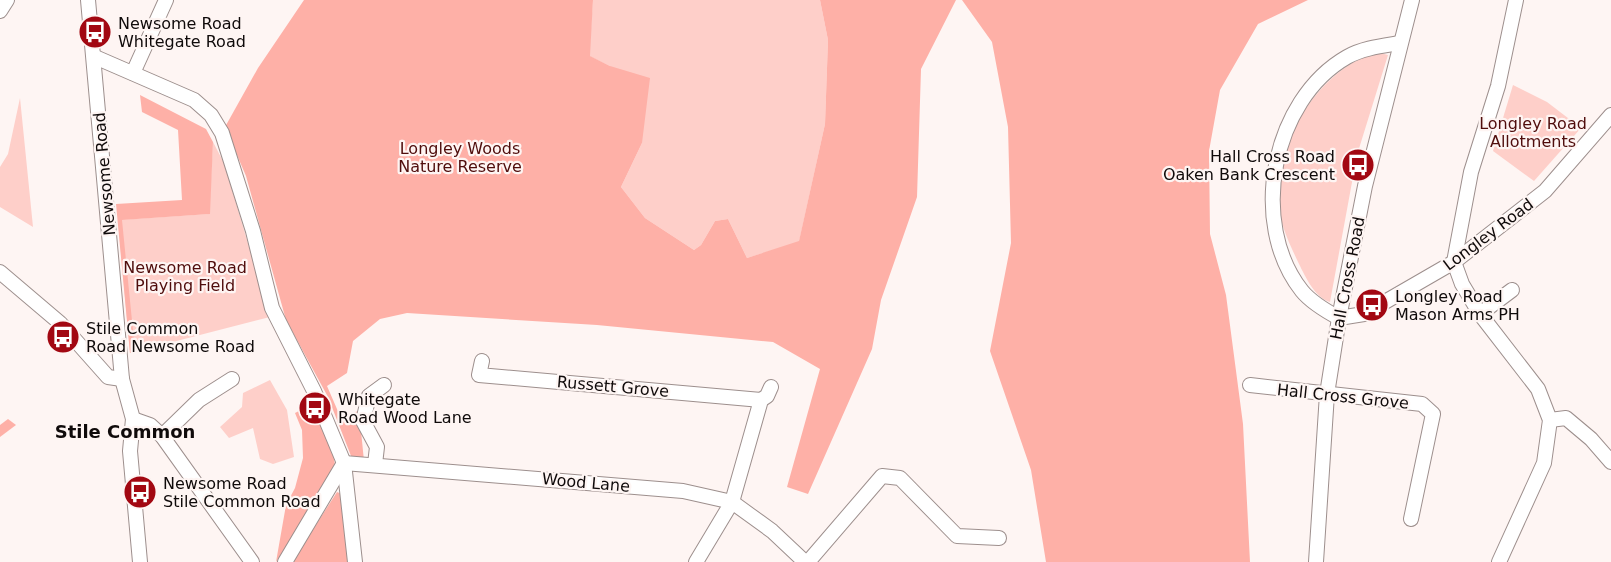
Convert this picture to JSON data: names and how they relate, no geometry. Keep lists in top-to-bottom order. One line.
{"streets":{"street":["Newsome Road","Longley Road","Hall Cross Road","Russett Grove","Hall Cross Grove","Wood Lane"]},"crossings":[["Longley Road","Hall Cross Road"],["Hall Cross Road","Hall Cross Grove"]],"districts":["Stile Common"],"parks":["Longley Road Allotments","Longley Woods Nature Reserve","Newsome Road Playing Field"],"places":{"bus stop":["Newsome Road Whitegate Road","Hall Cross Road Oaken Bank Crescent","Longley Road Mason Arms PH","Stile Common Road Newsome Road","Whitegate Road Wood Lane","Newsome Road Stile Common Road"]}}
